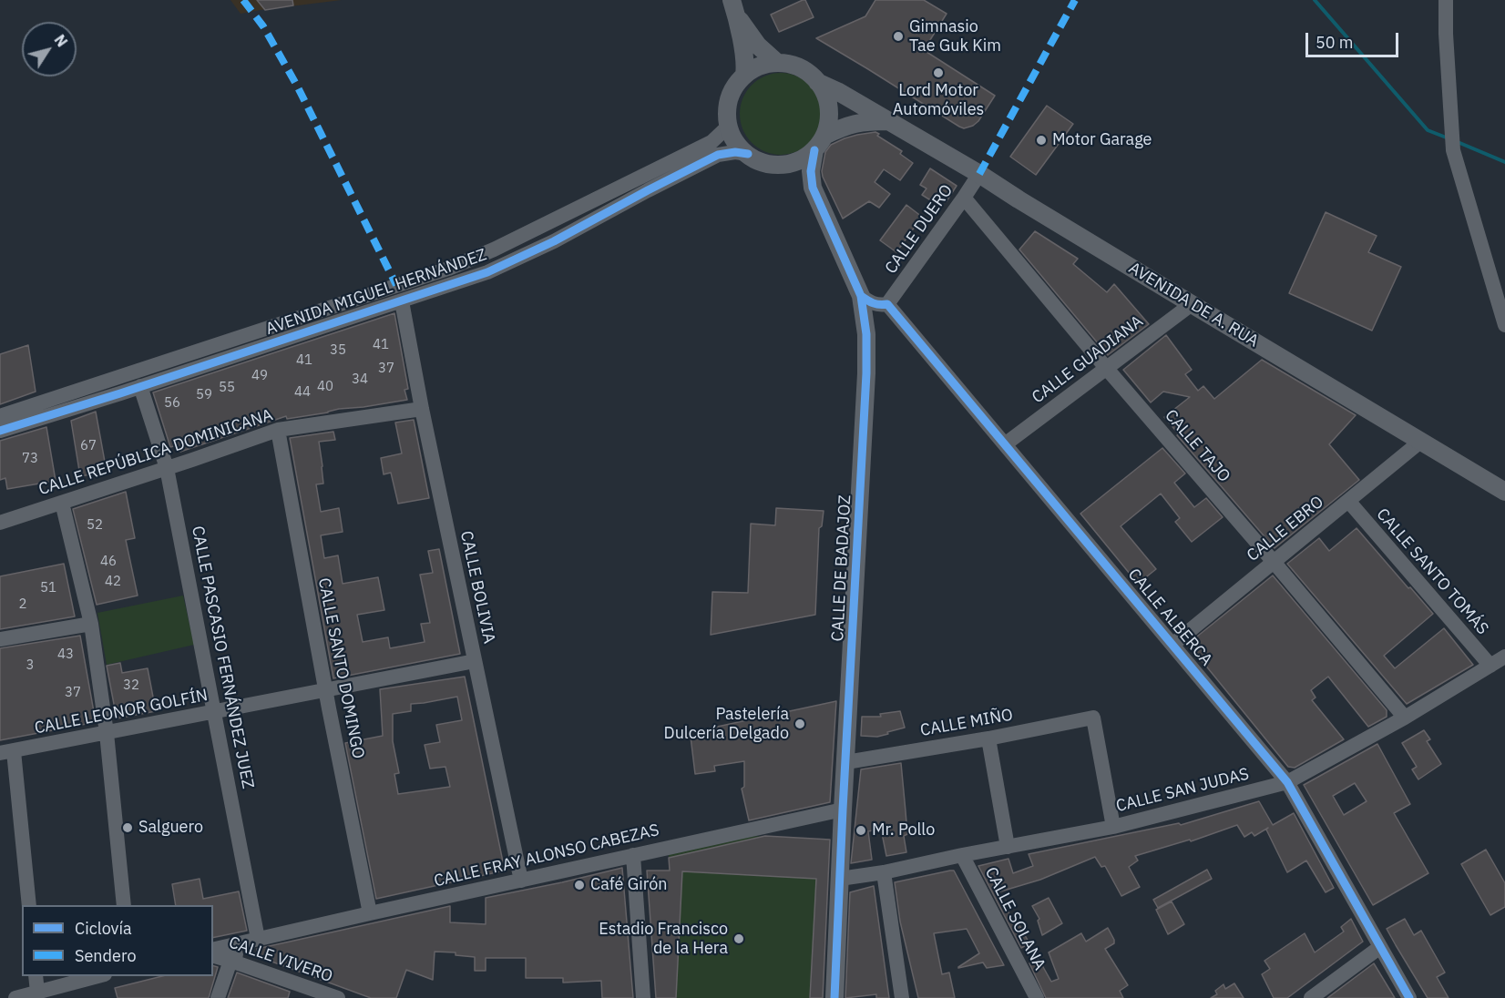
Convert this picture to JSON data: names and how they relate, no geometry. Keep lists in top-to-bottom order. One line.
{"streets":{"street":["CALLE DUERO","AVENIDA MIGUEL HERNÁNDEZ","AVENIDA DE A. RUA","CALLE GUADIANA","CALLE TAJO","CALLE REPÚBLICA DOMINICANA","CALLE EBRO","CALLE DE BADAJOZ","CALLE SANTO TOMÁS","CALLE BOLIVIA","CALLE ALBERCA","CALLE PASCASIO FERNÁNDEZ JUEZ","CALLE SANTO DOMINGO","CALLE LEONOR GOLFÍN","CALLE MIÑO","CALLE SAN JUDAS","CALLE FRAY ALONSO CABEZAS","CALLE SOLANA","CALLE VIVERO"]},"crossings":[["CALLE DUERO","AVENIDA DE A. RUA"],["CALLE DUERO","CALLE TAJO"],["CALLE DUERO","CALLE ALBERCA"],["AVENIDA MIGUEL HERNÁNDEZ","AVENIDA DE A. RUA"],["AVENIDA MIGUEL HERNÁNDEZ","CALLE DE BADAJOZ"],["AVENIDA MIGUEL HERNÁNDEZ","CALLE BOLIVIA"],["AVENIDA MIGUEL HERNÁNDEZ","CALLE PASCASIO FERNÁNDEZ JUEZ"],["AVENIDA DE A. RUA","CALLE GUADIANA"],["AVENIDA DE A. RUA","CALLE EBRO"],["AVENIDA DE A. RUA","CALLE DE BADAJOZ"],["CALLE GUADIANA","CALLE TAJO"],["CALLE GUADIANA","CALLE ALBERCA"],["CALLE TAJO","CALLE EBRO"],["CALLE TAJO","CALLE SAN JUDAS"],["CALLE REPÚBLICA DOMINICANA","CALLE BOLIVIA"],["CALLE REPÚBLICA DOMINICANA","CALLE PASCASIO FERNÁNDEZ JUEZ"],["CALLE REPÚBLICA DOMINICANA","CALLE SANTO DOMINGO"],["CALLE EBRO","CALLE SANTO TOMÁS"],["CALLE EBRO","CALLE ALBERCA"],["CALLE DE BADAJOZ","CALLE MIÑO"],["CALLE DE BADAJOZ","CALLE SAN JUDAS"],["CALLE DE BADAJOZ","CALLE FRAY ALONSO CABEZAS"],["CALLE SANTO TOMÁS","CALLE SAN JUDAS"],["CALLE BOLIVIA","CALLE LEONOR GOLFÍN"],["CALLE BOLIVIA","CALLE FRAY ALONSO CABEZAS"],["CALLE ALBERCA","CALLE SAN JUDAS"],["CALLE PASCASIO FERNÁNDEZ JUEZ","CALLE LEONOR GOLFÍN"],["CALLE PASCASIO FERNÁNDEZ JUEZ","CALLE FRAY ALONSO CABEZAS"],["CALLE SANTO DOMINGO","CALLE LEONOR GOLFÍN"],["CALLE SANTO DOMINGO","CALLE FRAY ALONSO CABEZAS"],["CALLE MIÑO","CALLE SAN JUDAS"],["CALLE SAN JUDAS","CALLE SOLANA"],["CALLE FRAY ALONSO CABEZAS","CALLE VIVERO"]],"places":["Gimnasio Tae Guk Kim","Lord Motor Automóviles","Motor Garage","Pastelería Dulcería Delgado","Salguero","Mr. Pollo","Café Girón","Estadio Francisco de la Hera"],"house_numbers":["41","35","41","37","49","34","40","55","44","59","56","67","73","52","46","42","51","2","43","3","32","37"],"legend":["Ciclovía","Sendero"],"scale_bar":"50 m","north":"top right"}
